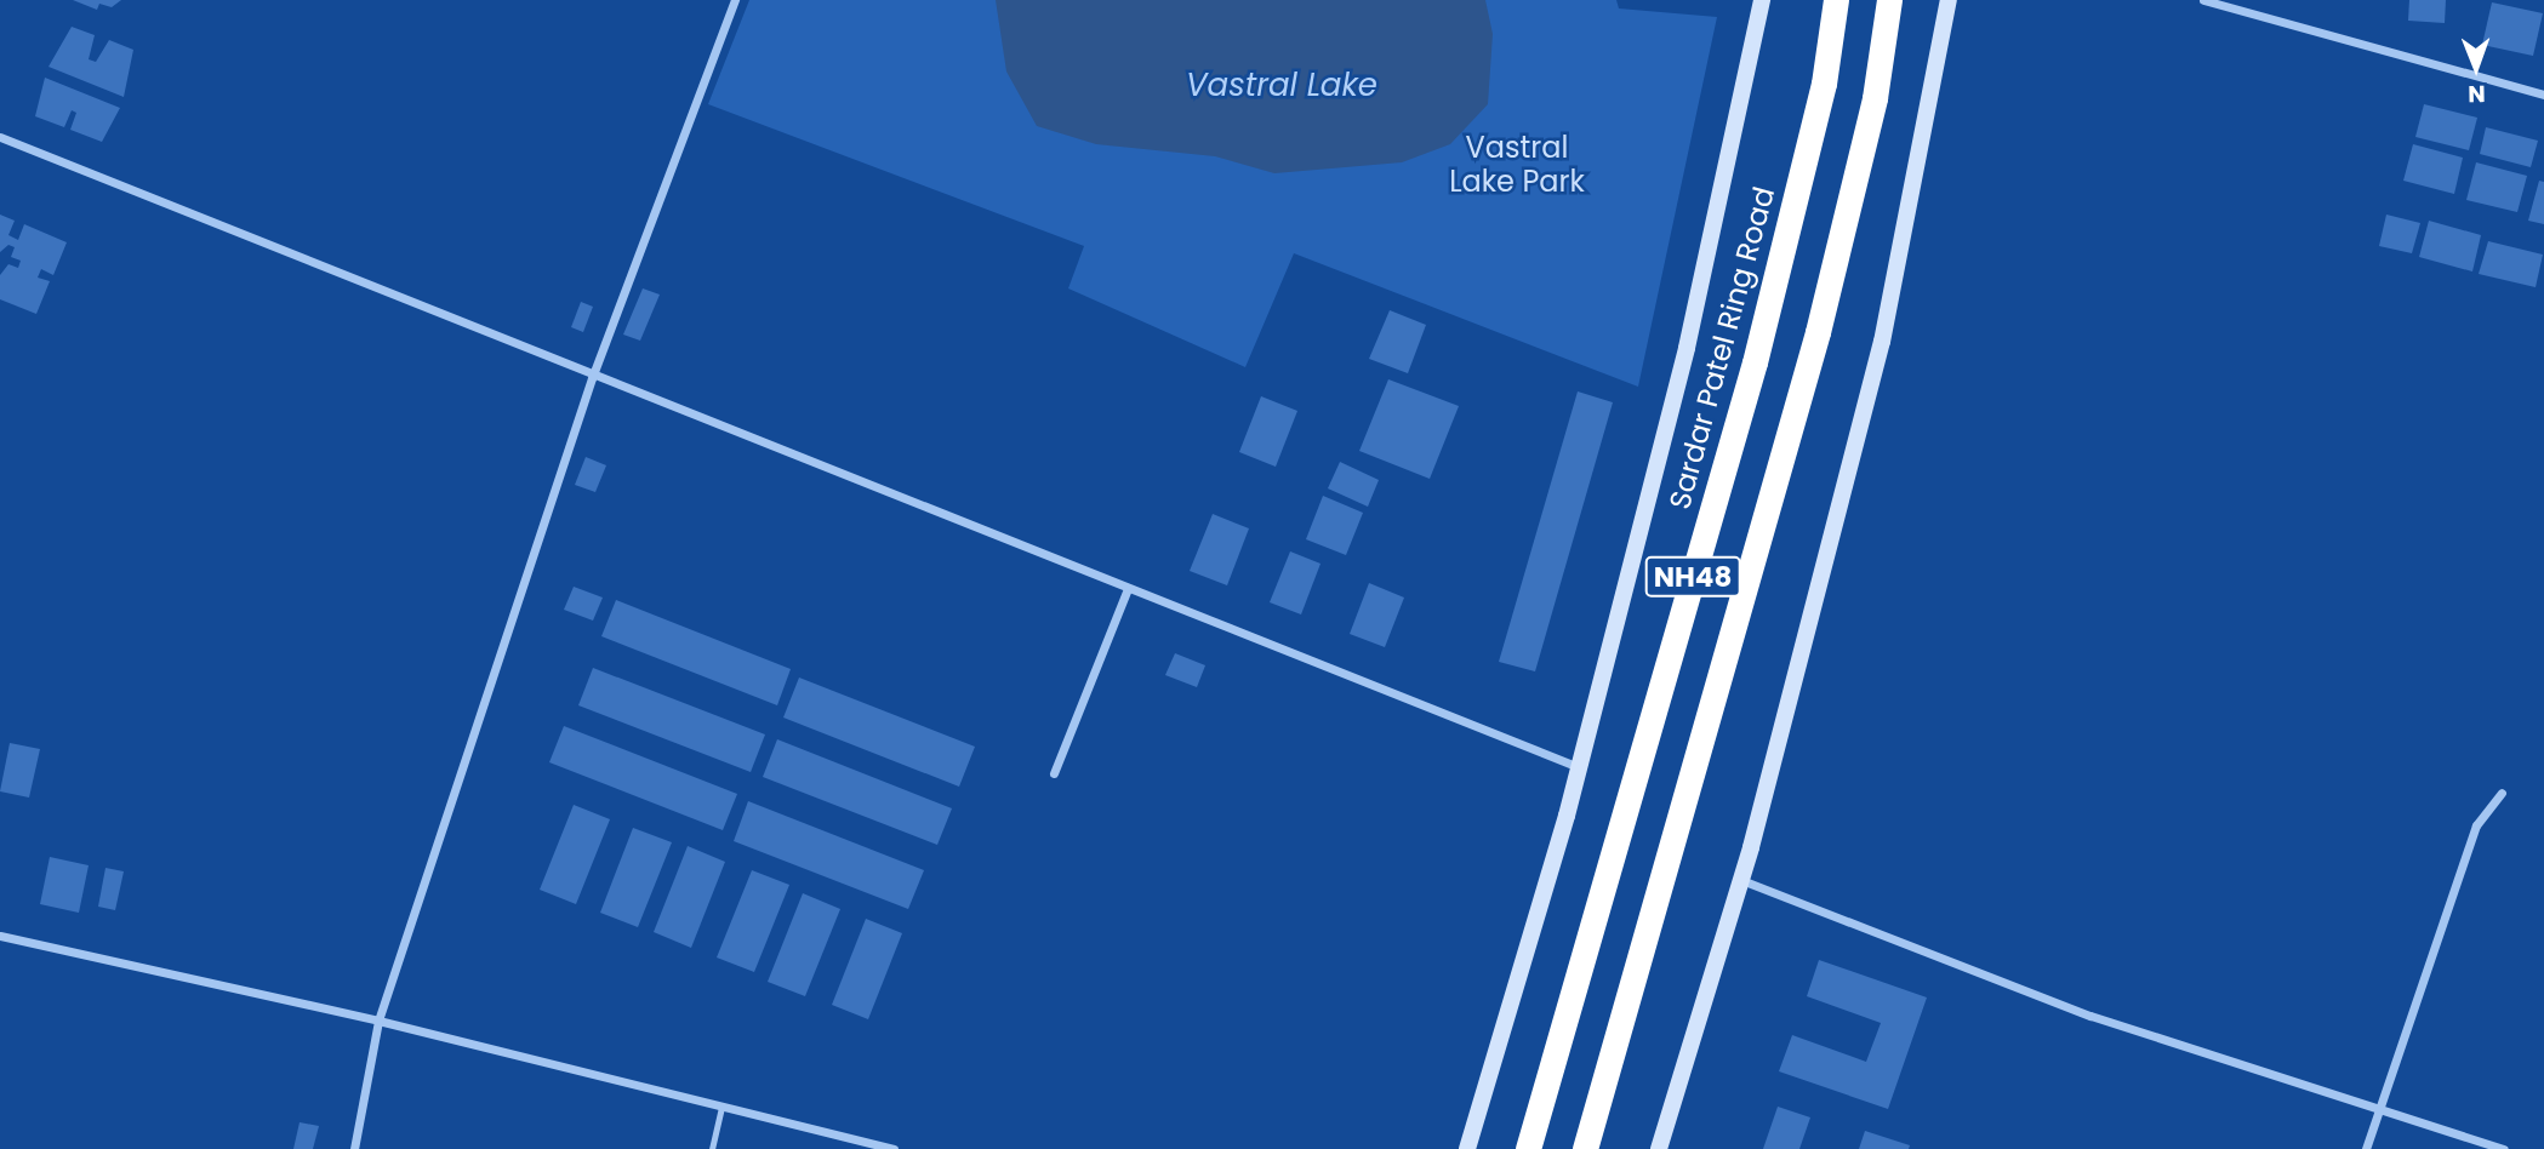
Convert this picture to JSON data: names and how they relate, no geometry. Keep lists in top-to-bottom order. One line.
{"streets":{"highway":["Sardar Patel Ring Road","NH48"]},"water":["Vastral Lake"],"parks":["Vastral Lake Park"],"north":"bottom"}
